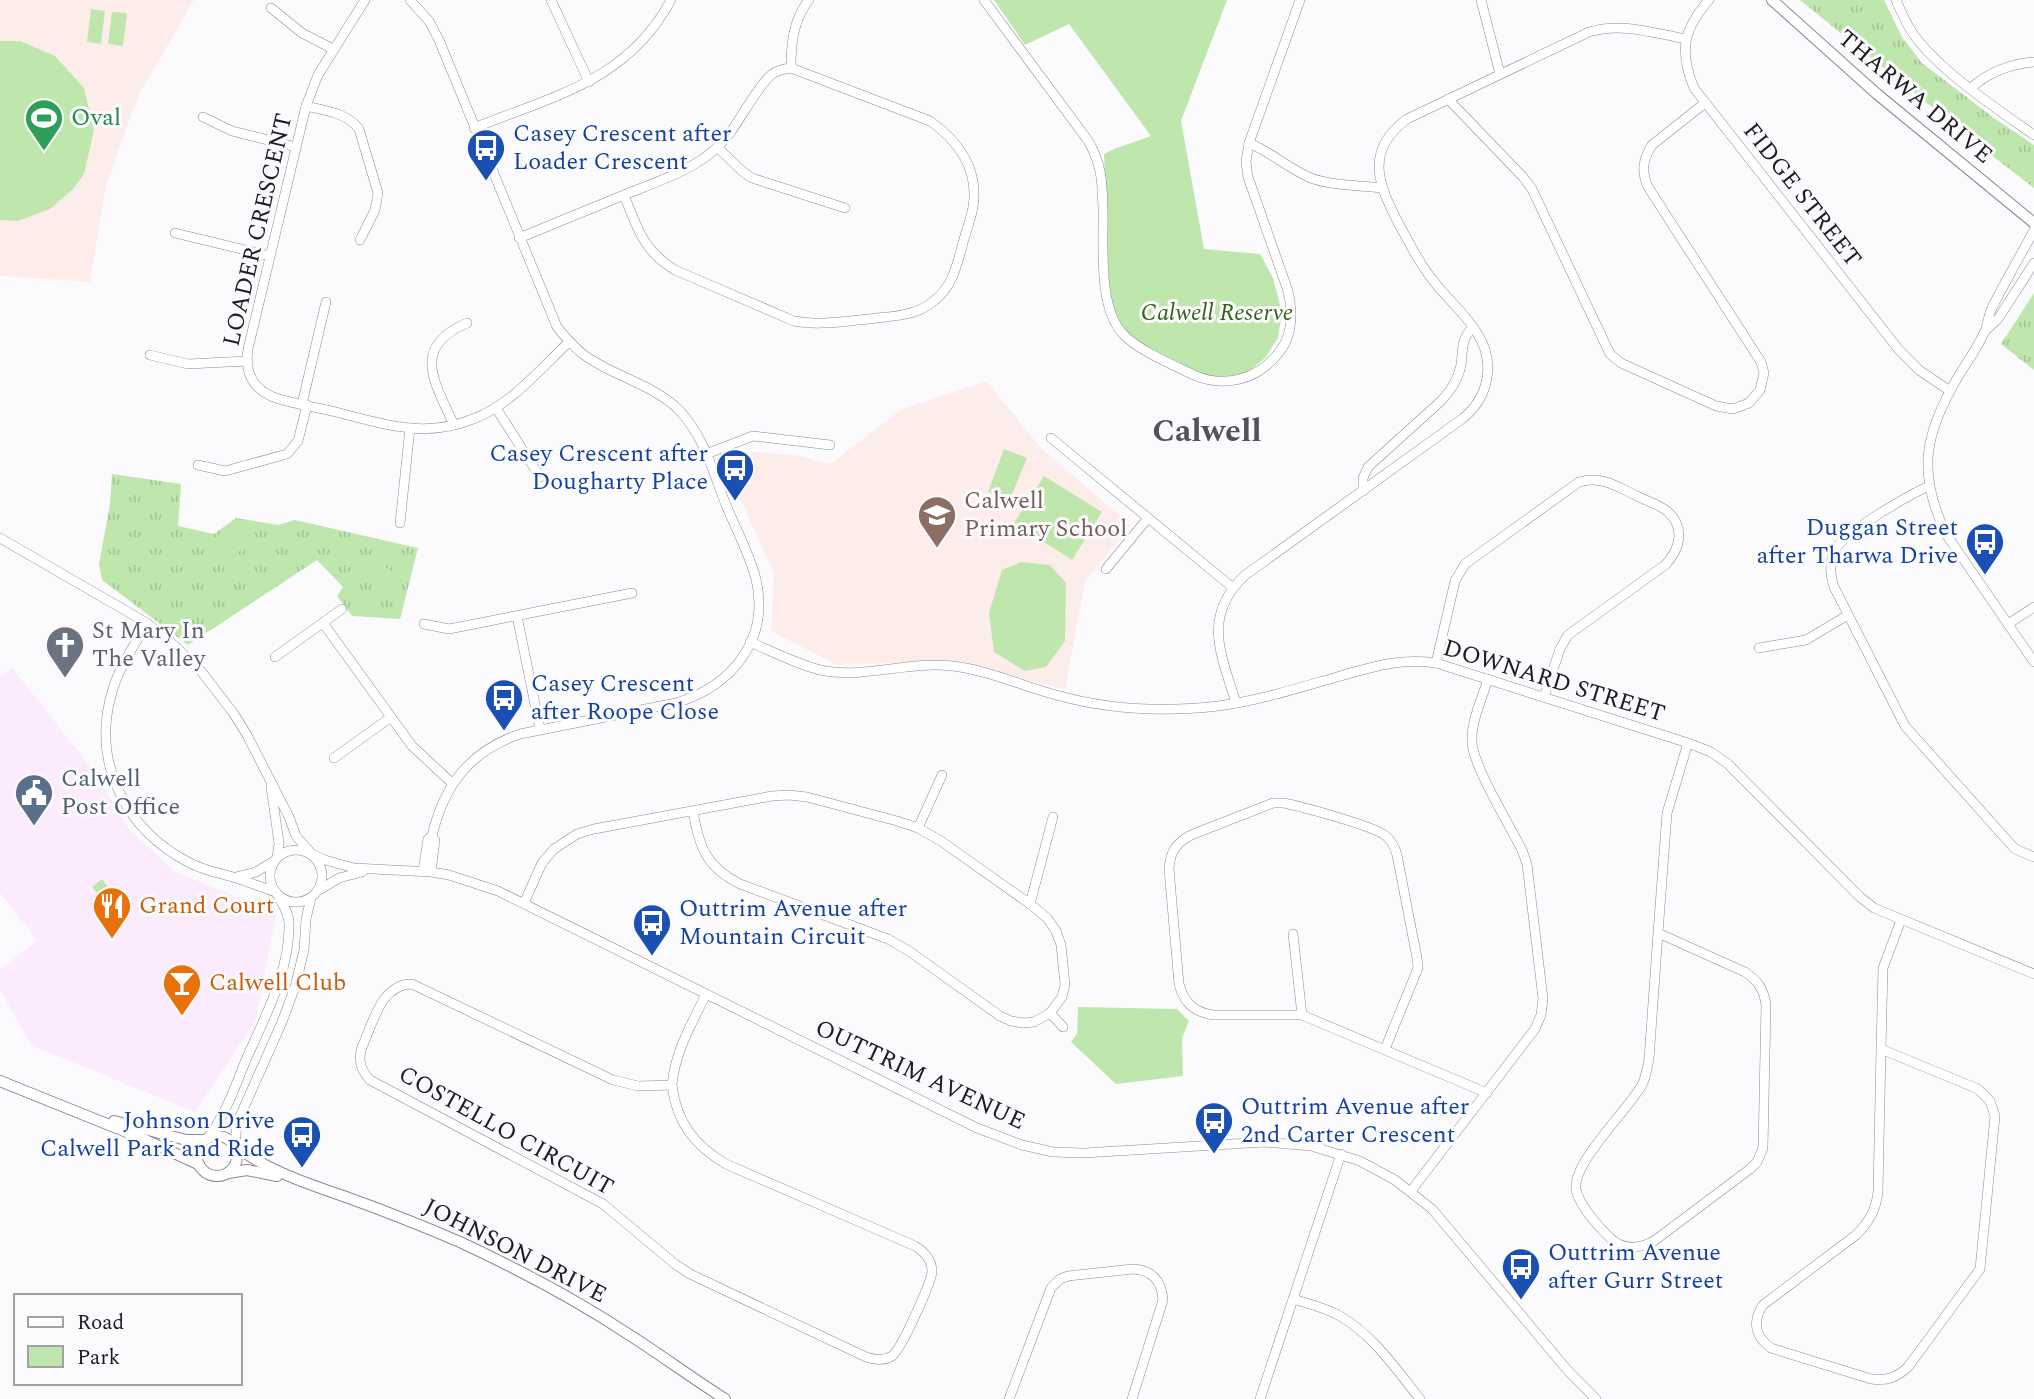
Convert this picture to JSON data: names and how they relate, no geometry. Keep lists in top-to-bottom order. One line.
{"streets":{"main road":["THARWA DRIVE","JOHNSON DRIVE"],"street":["FIDGE STREET","LOADER CRESCENT","DOWNARD STREET","OUTTRIM AVENUE","COSTELLO CIRCUIT"]},"crossings":[["OUTTRIM AVENUE","COSTELLO CIRCUIT"]],"districts":["Calwell"],"parks":["Calwell Reserve"],"places":{"sports":["Oval"],"bus stop":["Casey Crescent after Loader Crescent","Casey Crescent after Dougharty Place","Duggan Street after Tharwa Drive","Casey Crescent after Roope Close","Outtrim Avenue after Mountain Circuit","Outtrim Avenue after 2nd Carter Crescent","Johnson Drive Calwell Park and Ride","Outtrim Avenue after Gurr Street"],"school or university":["Calwell Primary School"],"church":["St Mary In The Valley"],"public building":["Calwell Post Office"],"restaurant":["Grand Court"],"bar":["Calwell Club"]},"legend":["Road","Park"]}
